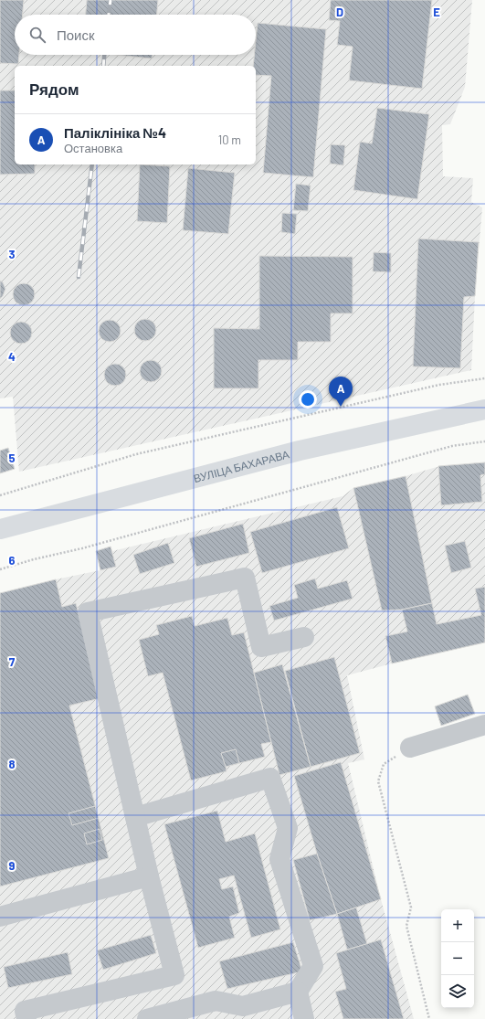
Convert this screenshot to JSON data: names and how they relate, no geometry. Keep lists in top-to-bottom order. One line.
{"streets":{"main road":["ВУЛІЦА БАХАРАВА"]},"page":{"search":"Поиск","heading":"Рядом","list":[{"mark":"A","name":"Паліклініка №4","note":"Остановка","value":"10 m"}],"pins":"A","map_buttons":["+","−"]},"grid":{"columns":["D","E"],"rows":["3","4","5","6","7","8","9"]}}
